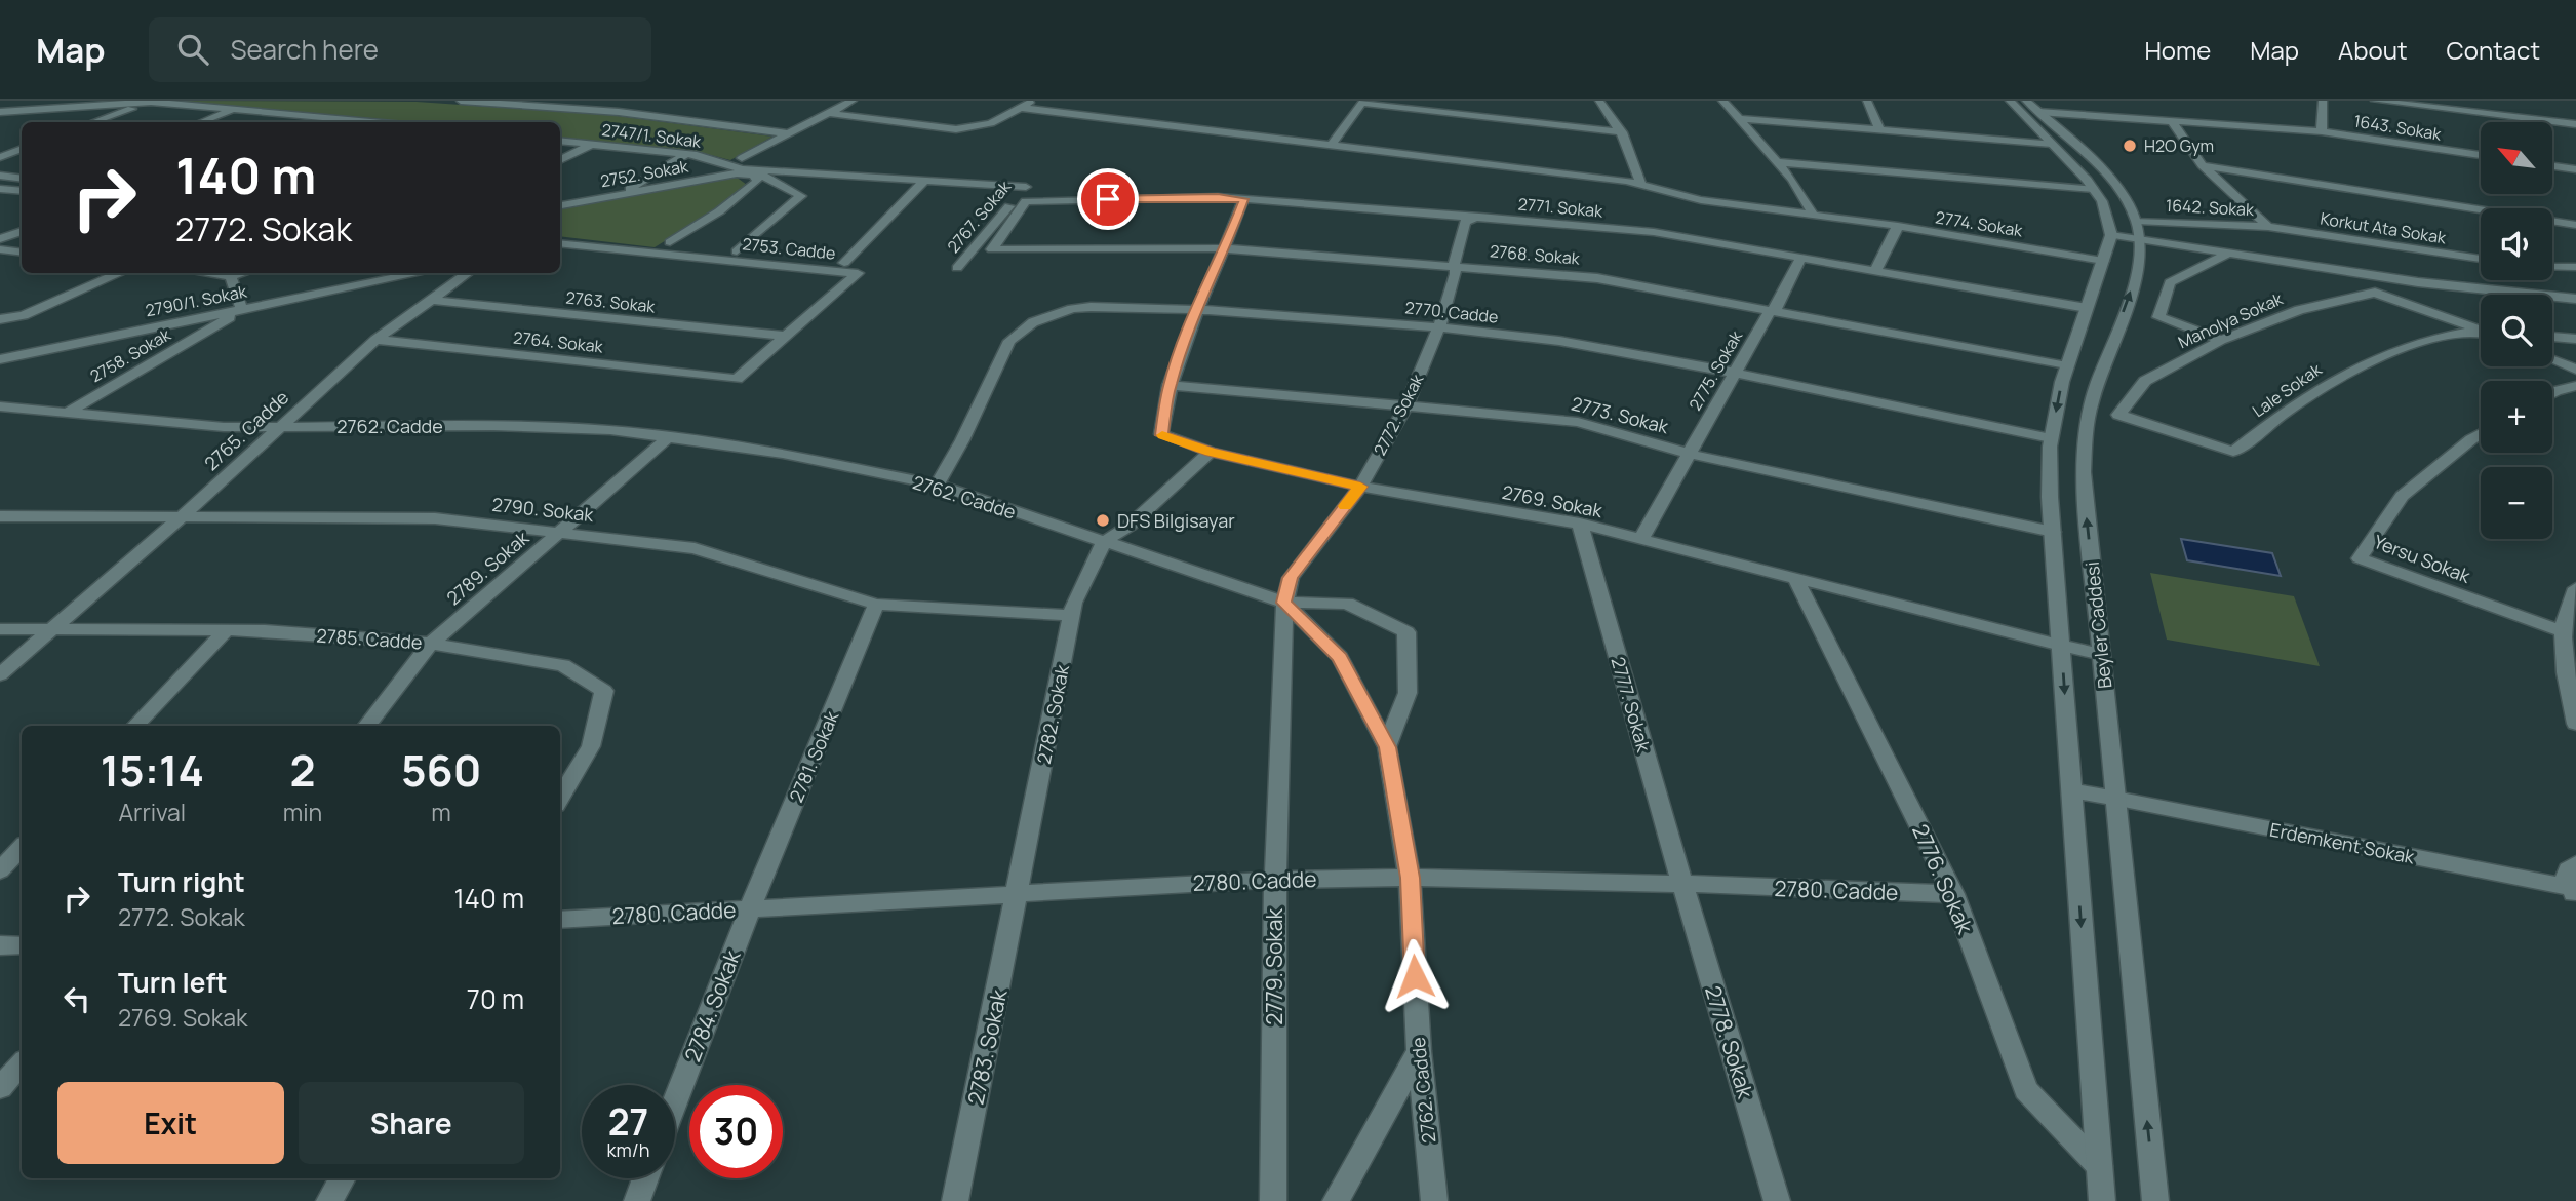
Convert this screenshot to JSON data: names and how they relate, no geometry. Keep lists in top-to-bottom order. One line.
{"streets":{"street":["1643. Sokak","2747/1. Sokak","2752. Sokak","2771. Sokak","1642. Sokak","2767. Sokak","2774. Sokak","Korkut Ata Sokak","2753. Cadde","2768. Sokak","2790/1. Sokak","2763. Sokak","2770. Cadde","Manolya Sokak","2764. Sokak","2758. Sokak","2775. Sokak","Lale Sokak","2772. Sokak","2773. Sokak","2762. Cadde","2765. Cadde","2769. Sokak","2790. Sokak","Yersu Sokak","2789. Sokak","Beyler Caddesi","2785. Cadde","2777. Sokak","2782. Sokak","2781. Sokak","Erdemkent Sokak","2776. Sokak","2780. Cadde","2779. Sokak","2784. Sokak","2778. Sokak","2783. Sokak"]},"crossings":[["1643. Sokak","1642. Sokak"],["1643. Sokak","Beyler Caddesi"],["2747/1. Sokak","2752. Sokak"],["2771. Sokak","2768. Sokak"],["2771. Sokak","2775. Sokak"],["2771. Sokak","2772. Sokak"],["2771. Sokak","2769. Sokak"],["2771. Sokak","Beyler Caddesi"],["1642. Sokak","Korkut Ata Sokak"],["1642. Sokak","Beyler Caddesi"],["2774. Sokak","Beyler Caddesi"],["2753. Cadde","2763. Sokak"],["2753. Cadde","2764. Sokak"],["2768. Sokak","2775. Sokak"],["2768. Sokak","2772. Sokak"],["2768. Sokak","2769. Sokak"],["2768. Sokak","Beyler Caddesi"],["2790/1. Sokak","2758. Sokak"],["2763. Sokak","2765. Cadde"],["2770. Cadde","2775. Sokak"],["2770. Cadde","2772. Sokak"],["2770. Cadde","2762. Cadde"],["2770. Cadde","2769. Sokak"],["2770. Cadde","Beyler Caddesi"],["Manolya Sokak","Lale Sokak"],["2764. Sokak","2765. Cadde"],["2758. Sokak","2762. Cadde"],["2775. Sokak","2773. Sokak"],["2775. Sokak","2769. Sokak"],["2772. Sokak","2773. Sokak"],["2772. Sokak","2762. Cadde"],["2772. Sokak","2769. Sokak"],["2772. Sokak","2779. Sokak"],["2773. Sokak","2769. Sokak"],["2773. Sokak","Beyler Caddesi"],["2762. Cadde","2765. Cadde"],["2762. Cadde","2789. Sokak"],["2762. Cadde","2782. Sokak"],["2762. Cadde","2780. Cadde"],["2762. Cadde","2779. Sokak"],["2765. Cadde","2790. Sokak"],["2765. Cadde","2785. Cadde"],["2769. Sokak","Beyler Caddesi"],["2769. Sokak","2777. Sokak"],["2769. Sokak","2776. Sokak"],["2790. Sokak","2789. Sokak"],["2790. Sokak","2782. Sokak"],["2790. Sokak","2781. Sokak"],["2789. Sokak","2785. Cadde"],["Beyler Caddesi","Erdemkent Sokak"],["Beyler Caddesi","2776. Sokak"],["2777. Sokak","2780. Cadde"],["2777. Sokak","2778. Sokak"],["2782. Sokak","2780. Cadde"],["2782. Sokak","2783. Sokak"],["2781. Sokak","2780. Cadde"],["2781. Sokak","2784. Sokak"],["2776. Sokak","2780. Cadde"],["2780. Cadde","2779. Sokak"],["2780. Cadde","2784. Sokak"],["2780. Cadde","2778. Sokak"],["2780. Cadde","2783. Sokak"]],"places":["H2O Gym","DFS Bilgisayar"],"north":"top left","page":{"header":"Map","search":"Search here","nav":["Home","Map","About","Contact"],"map_buttons":["+","−"],"turn":["140 m","2772. Sokak"],"eta":["15:14","Arrival","2","min","560","m"],"list":[{"name":"Turn right","note":"2772. Sokak","value":"140 m"},{"name":"Turn left","note":"2769. Sokak","value":"70 m"}],"buttons":["Exit","Share"],"speed":"27 km/h","limit":"30"}}
